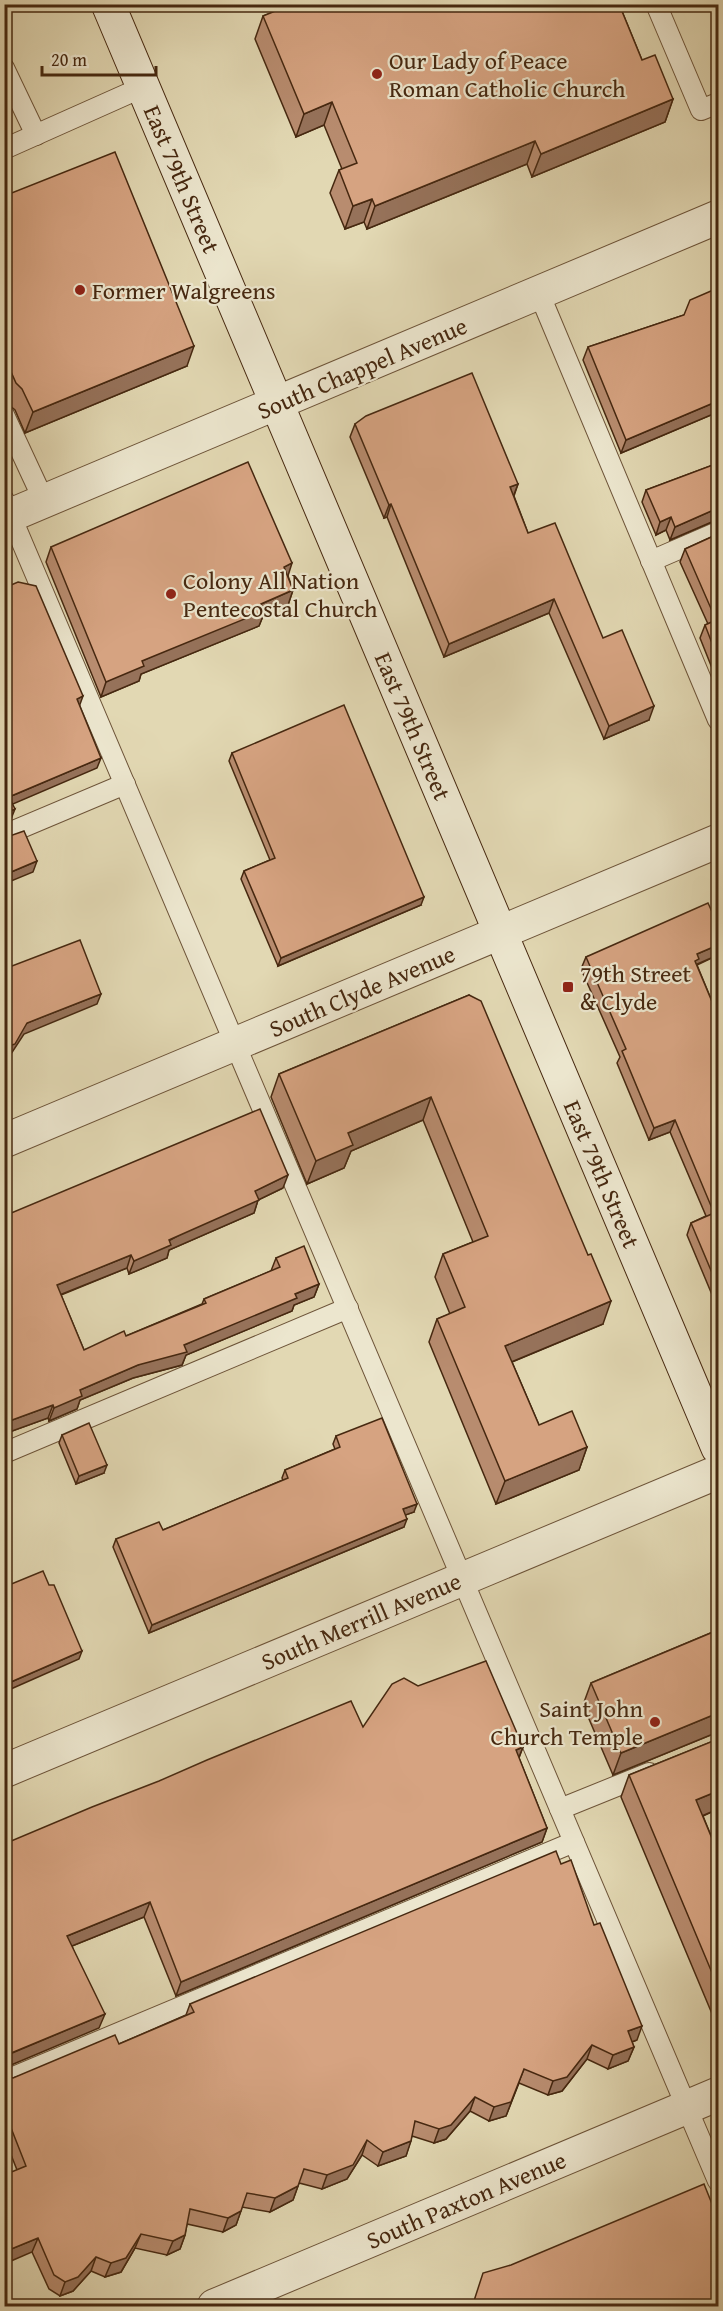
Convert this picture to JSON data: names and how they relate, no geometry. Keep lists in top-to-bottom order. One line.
{"streets":{"street":["East 79th Street","South Chappel Avenue","South Clyde Avenue","South Merrill Avenue","South Paxton Avenue"]},"crossings":[["East 79th Street","South Chappel Avenue"],["East 79th Street","South Clyde Avenue"]],"places":{"other":["Our Lady of Peace Roman Catholic Church","Former Walgreens","Colony All Nation Pentecostal Church","Saint John Church Temple"],"transit":["79th Street & Clyde"]},"scale_bar":"20 m"}
